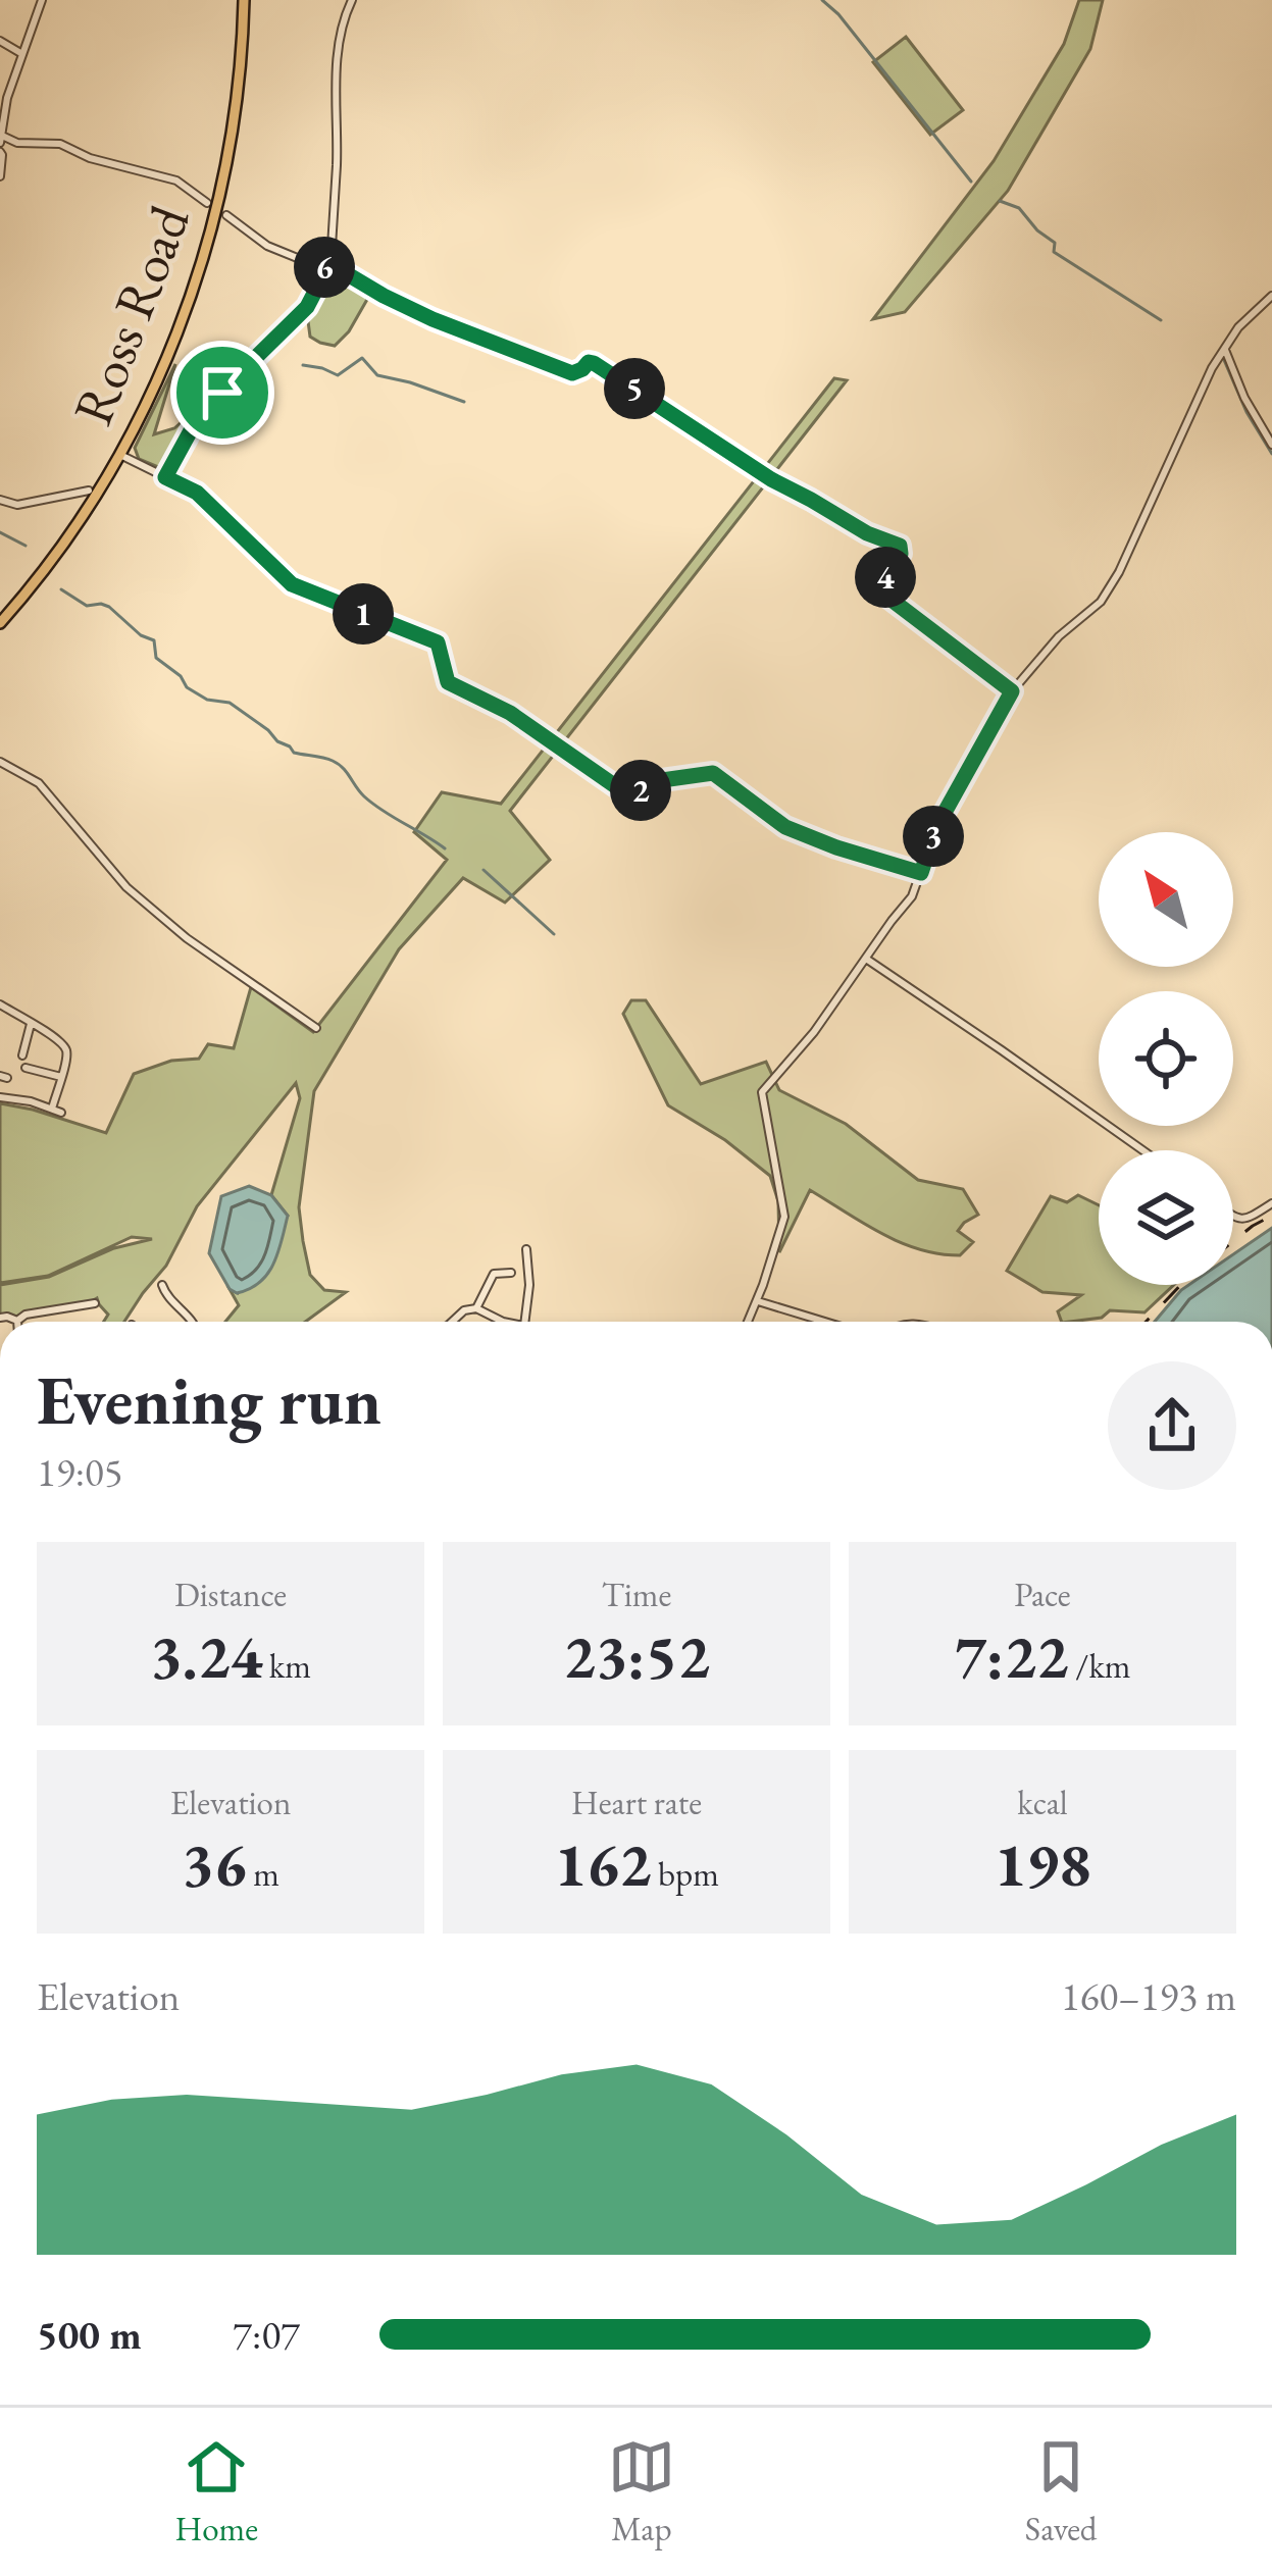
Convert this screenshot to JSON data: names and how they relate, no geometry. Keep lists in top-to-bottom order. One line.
{"streets":{"main road":["Ross Road"]},"north":"top left","page":{"pins":["6","5","4","1","2","3"],"heading":["Evening run","19:05"],"stats":[["Distance","3.24 km"],["Time","23:52"],["Pace","7:22 /km"],["Elevation","36 m"],["Heart rate","162 bpm"],["kcal","198"]],"chart":["Elevation","160–193 m"],"list":[{"name":"500 m","note":"7:07"}],"tabs":["Home","Map","Saved"]}}
